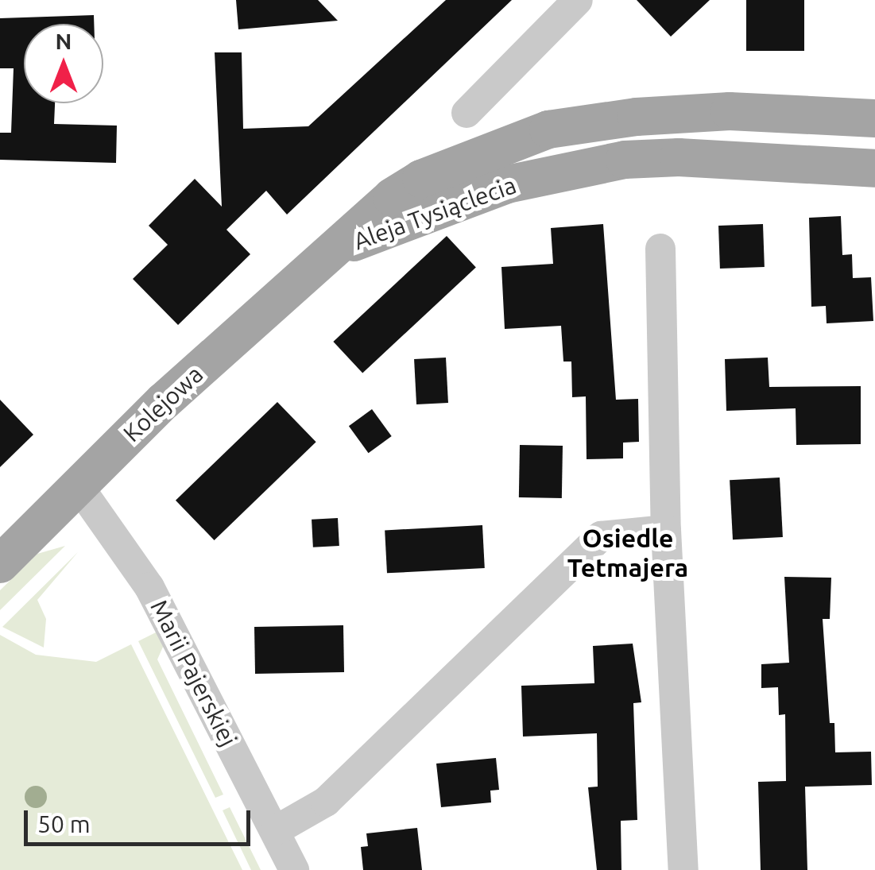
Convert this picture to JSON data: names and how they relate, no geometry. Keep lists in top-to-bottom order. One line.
{"streets":{"main road":["Aleja Tysiąclecia","Kolejowa"],"street":["Marii Pajerskiej"]},"crossings":[["Aleja Tysiąclecia","Kolejowa"],["Kolejowa","Marii Pajerskiej"]],"districts":["Osiedle Tetmajera"],"scale_bar":"50 m","north":"top"}
